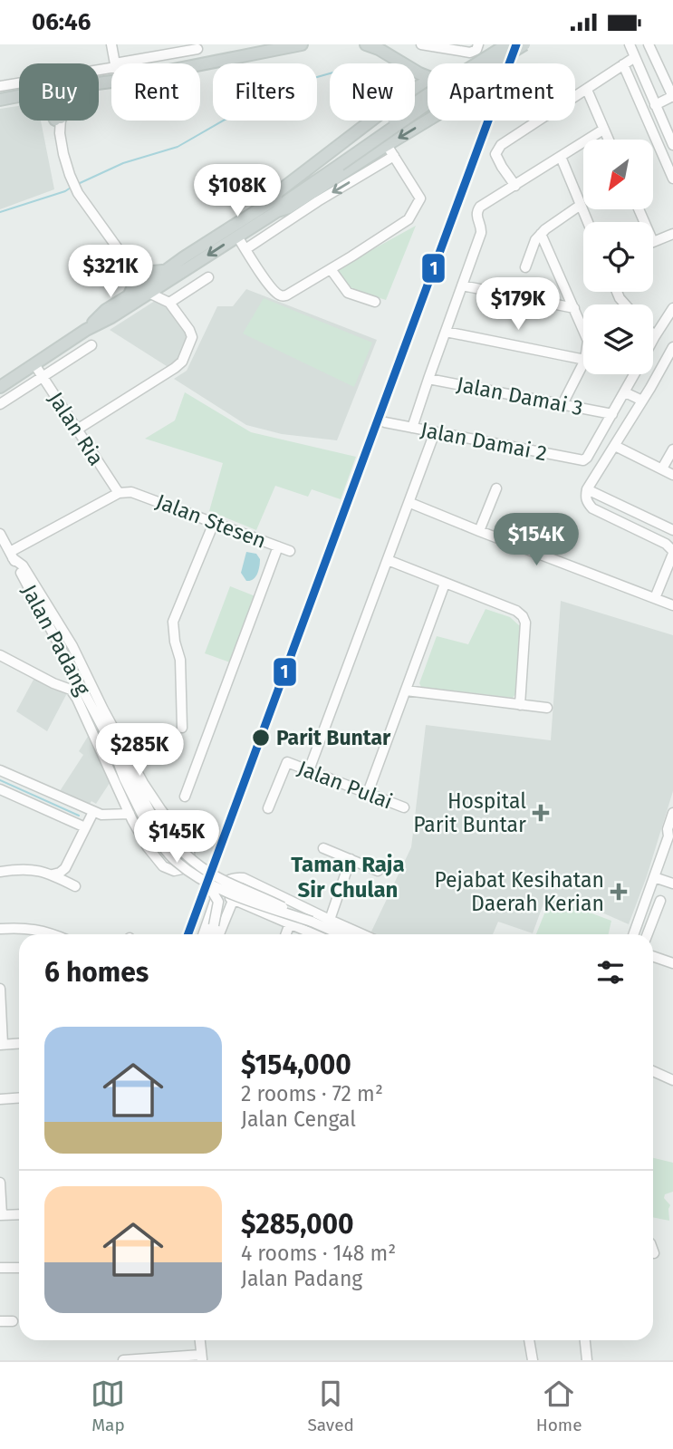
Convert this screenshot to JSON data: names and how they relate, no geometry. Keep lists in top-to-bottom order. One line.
{"streets":{"street":["Jalan Damai 3","Jalan Ria","Jalan Damai 2","Jalan Stesen","Jalan Padang","Jalan Pulai"]},"crossings":[["Jalan Damai 3","Jalan Damai 2"],["Jalan Ria","Jalan Stesen"]],"districts":["Taman Raja Sir Chulan"],"places":{"other":["Parit Buntar"],"health":["Hospital Parit Buntar","Pejabat Kesihatan Daerah Kerian"]},"lines":["transit line 1"],"north":"bottom left","page":{"status":"06:46","chip":["Buy","Rent","Filters","New","Apartment"],"price":["$108K","$321K","$179K","$154K","$285K","$145K"],"heading":"6 homes","list":[{"name":"$154,000","note":"2 rooms · 72 m² · Jalan Cengal"},{"name":"$285,000","note":"4 rooms · 148 m² · Jalan Padang"}],"tabs":["Map","Saved","Home"]}}
